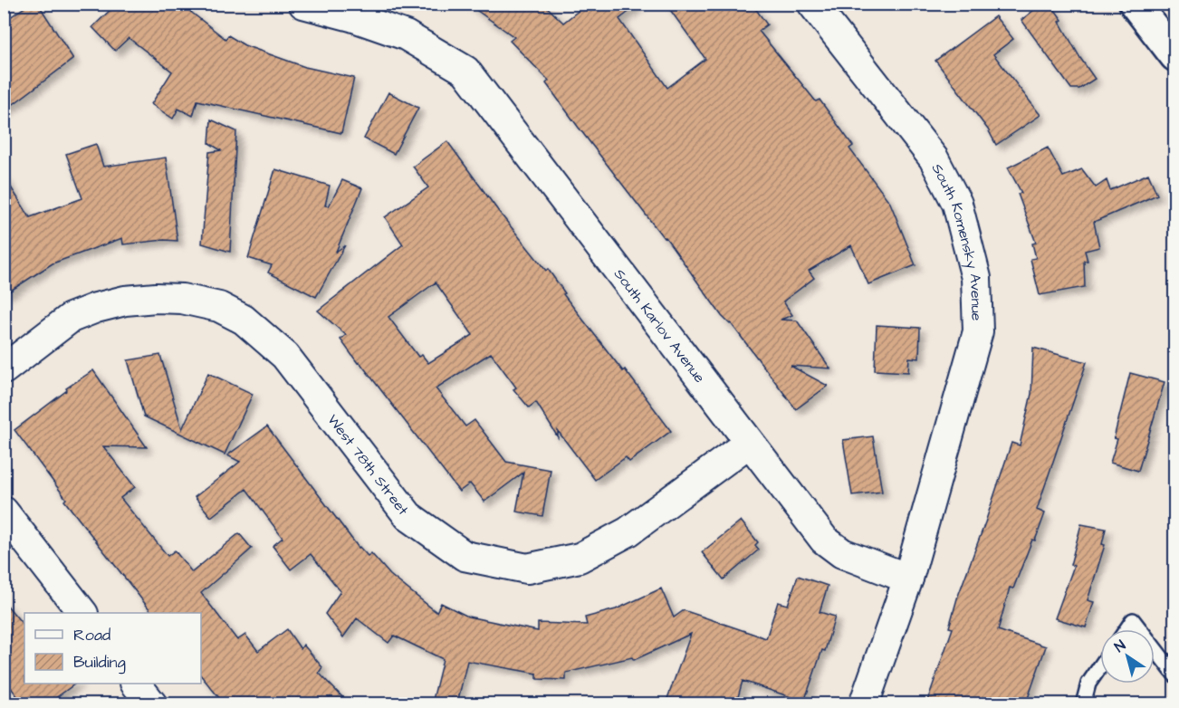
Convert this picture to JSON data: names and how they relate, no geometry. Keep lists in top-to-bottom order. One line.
{"streets":{"street":["South Komensky Avenue","South Karlov Avenue","West 78th Street"]},"crossings":[["South Komensky Avenue","South Karlov Avenue"],["South Karlov Avenue","West 78th Street"]],"legend":["Road","Building"],"north":"top left"}
